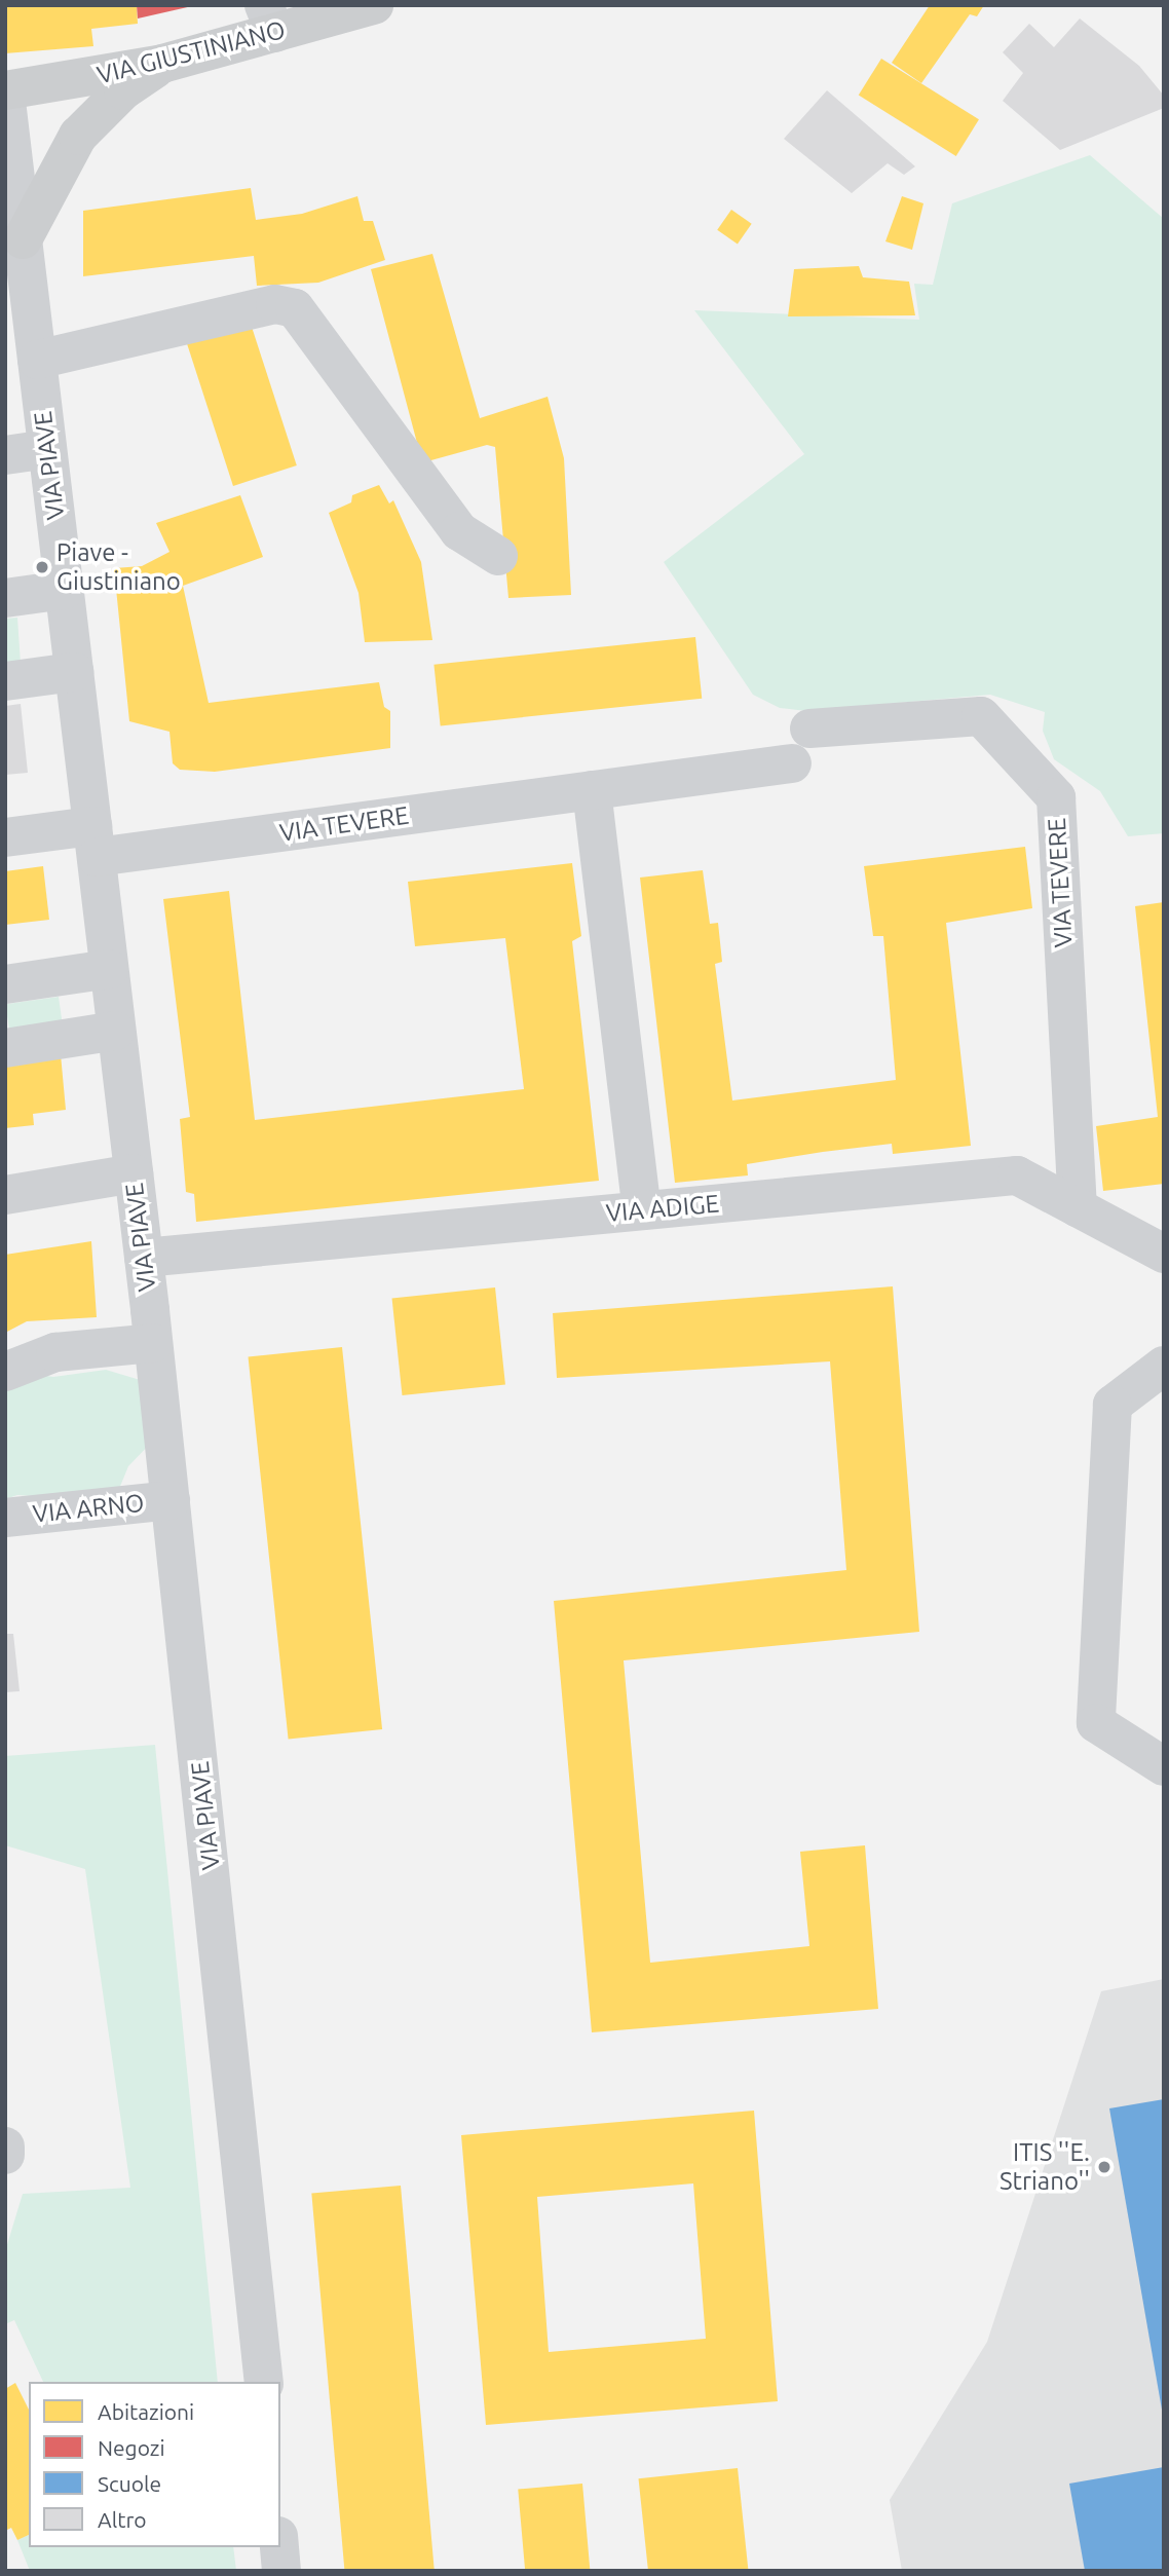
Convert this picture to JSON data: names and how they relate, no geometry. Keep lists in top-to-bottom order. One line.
{"streets":{"main road":["VIA GIUSTINIANO"],"street":["VIA PIAVE","VIA TEVERE","VIA ADIGE","VIA ARNO"]},"crossings":[["VIA GIUSTINIANO","VIA PIAVE"],["VIA PIAVE","VIA TEVERE"],["VIA PIAVE","VIA ADIGE"],["VIA PIAVE","VIA ARNO"],["VIA TEVERE","VIA ADIGE"]],"places":["Piave - Giustiniano","ITIS ''E. Striano''"],"legend":["Abitazioni","Negozi","Scuole","Altro"]}
